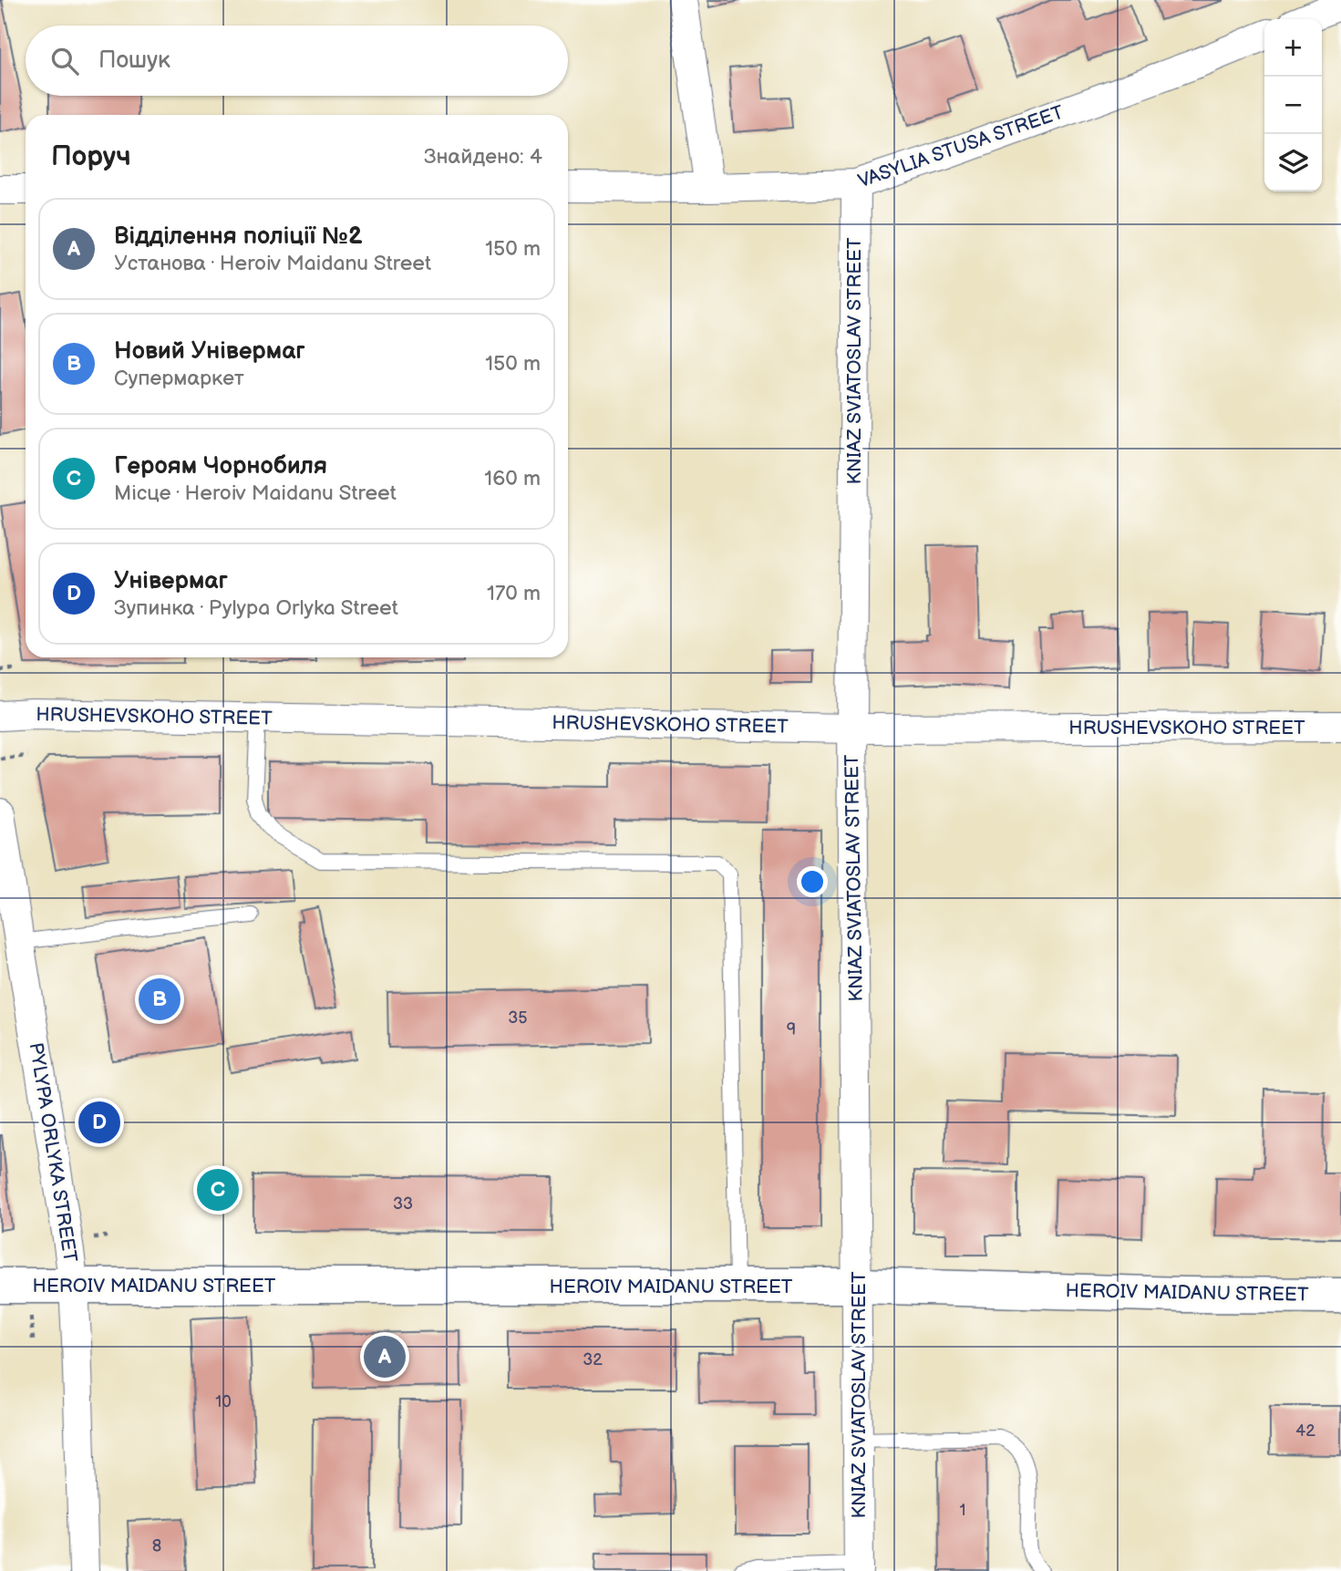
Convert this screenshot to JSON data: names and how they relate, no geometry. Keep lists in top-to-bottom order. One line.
{"streets":{"street":["VASYLIA STUSA STREET","KNIAZ SVIATOSLAV STREET","HRUSHEVSKOHO STREET","PYLYPA ORLYKA STREET","HEROIV MAIDANU STREET"]},"crossings":[["VASYLIA STUSA STREET","KNIAZ SVIATOSLAV STREET"],["KNIAZ SVIATOSLAV STREET","HRUSHEVSKOHO STREET"],["KNIAZ SVIATOSLAV STREET","HEROIV MAIDANU STREET"],["PYLYPA ORLYKA STREET","HEROIV MAIDANU STREET"]],"house_numbers":["35","9","33","32","10","42","1","8"],"page":{"map_buttons":["+","−"],"search":"Пошук","heading":["Поруч","Знайдено: 4"],"list":[{"mark":"A","name":"Відділення поліції №2","note":"Установа · Heroiv Maidanu Street","value":"150 m"},{"mark":"B","name":"Новий Універмаг","note":"Супермаркет","value":"150 m"},{"mark":"C","name":"Героям Чорнобиля","note":"Місце · Heroiv Maidanu Street","value":"160 m"},{"mark":"D","name":"Універмаг","note":"Зупинка · Pylypa Orlyka Street","value":"170 m"}],"pins":["B","D","C","A"]}}
